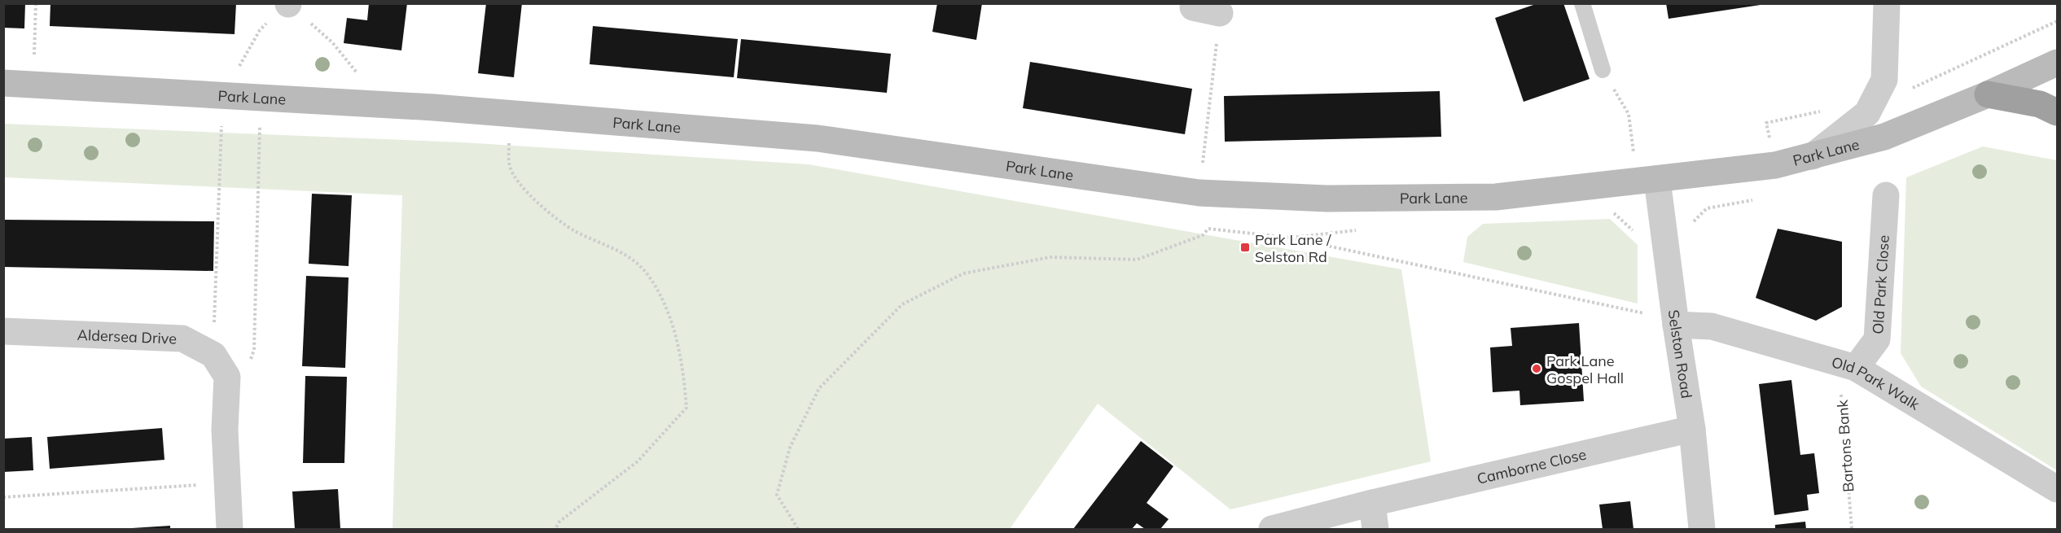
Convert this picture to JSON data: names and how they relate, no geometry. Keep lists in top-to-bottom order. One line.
{"streets":{"main road":["Park Lane"],"street":["Old Park Close","Aldersea Drive","Selston Road","Old Park Walk","Camborne Close"],"path":["Bartons Bank"]},"crossings":[["Park Lane","Selston Road"],["Old Park Close","Old Park Walk"],["Old Park Close","Bartons Bank"],["Selston Road","Old Park Walk"],["Selston Road","Camborne Close"],["Old Park Walk","Bartons Bank"]],"places":{"transit":["Park Lane / Selston Rd"],"other":["Park Lane Gospel Hall"]}}
